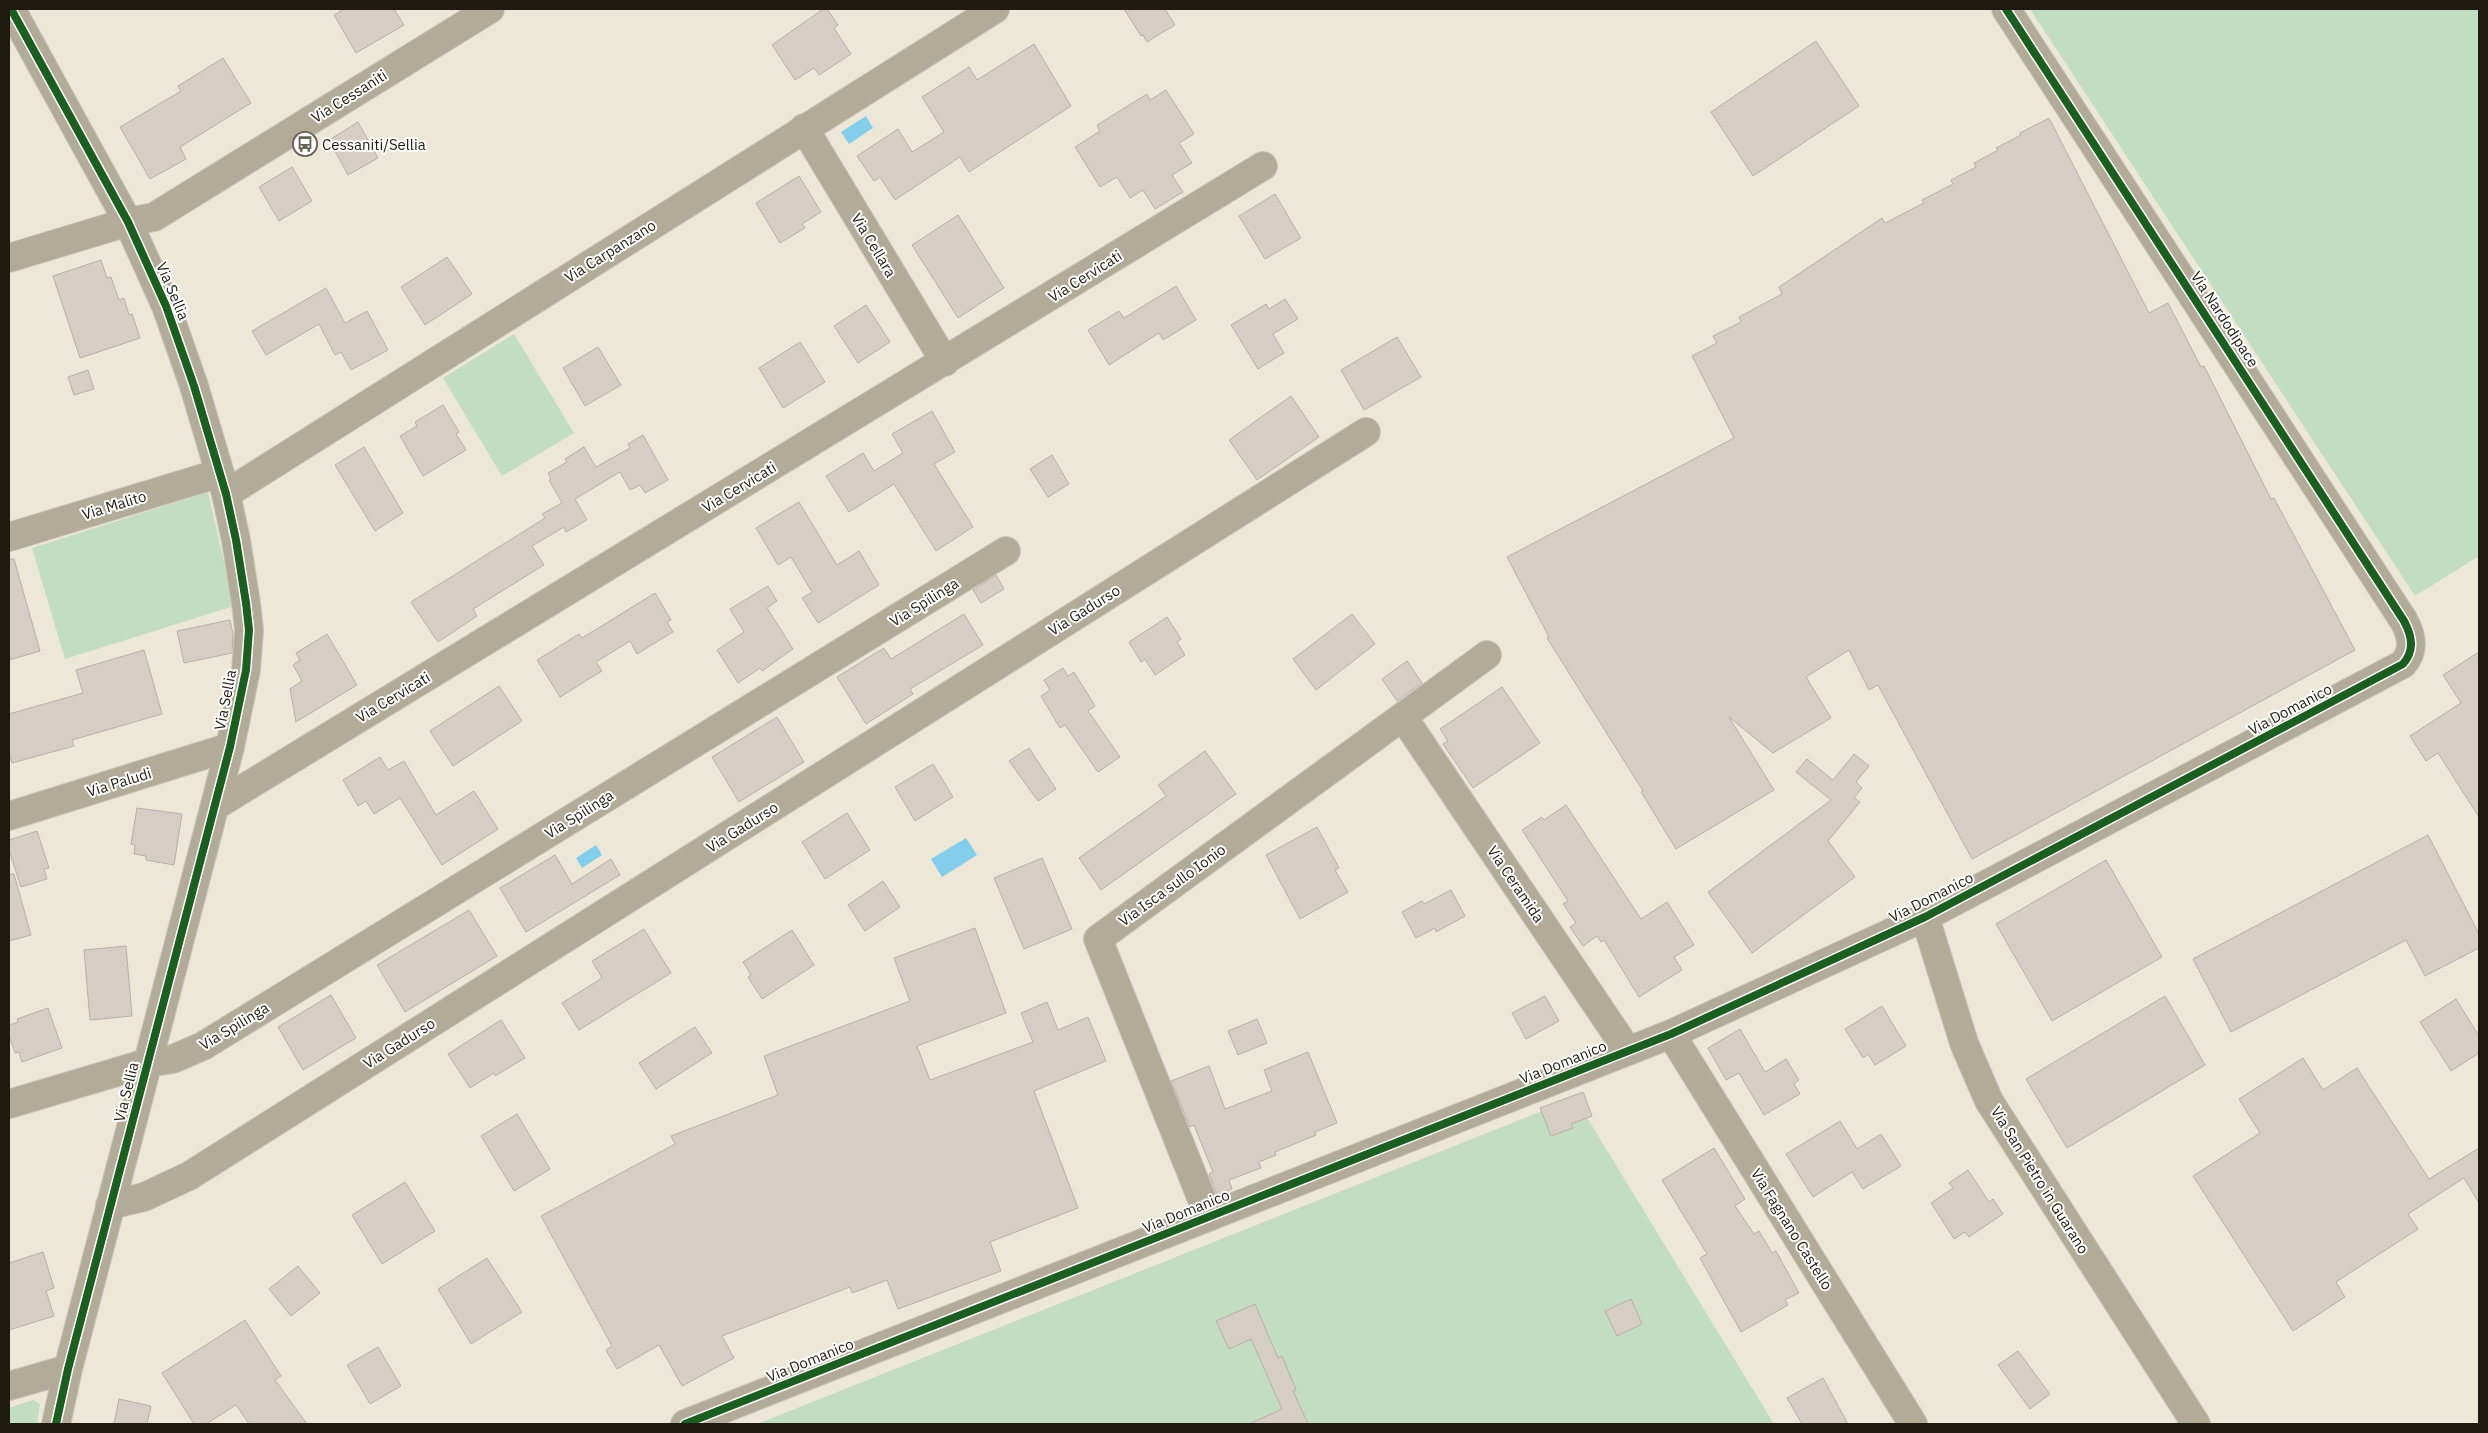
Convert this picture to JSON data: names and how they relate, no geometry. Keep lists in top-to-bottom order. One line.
{"streets":{"street":["Via Cessaniti","Via Cellara","Via Carpanzano","Via Cervicati","Via Sellia","Via Nardodipace","Via Malito","Via Spilinga","Via Gadurso","Via Domanico","Via Paludi","Via Ceramida","Via Isca sullo Ionio","Via San Pietro in Guarano","Via Fagnano Castello"]},"crossings":[["Via Cessaniti","Via Sellia"],["Via Cellara","Via Carpanzano"],["Via Cellara","Via Cervicati"],["Via Carpanzano","Via Sellia"],["Via Carpanzano","Via Malito"],["Via Cervicati","Via Sellia"],["Via Sellia","Via Malito"],["Via Sellia","Via Spilinga"],["Via Sellia","Via Gadurso"],["Via Sellia","Via Paludi"],["Via Nardodipace","Via Domanico"],["Via Domanico","Via Ceramida"],["Via Domanico","Via Isca sullo Ionio"],["Via Domanico","Via San Pietro in Guarano"],["Via Domanico","Via Fagnano Castello"],["Via Ceramida","Via Isca sullo Ionio"]],"places":{"bus stop":["Cessaniti/Sellia"]}}
